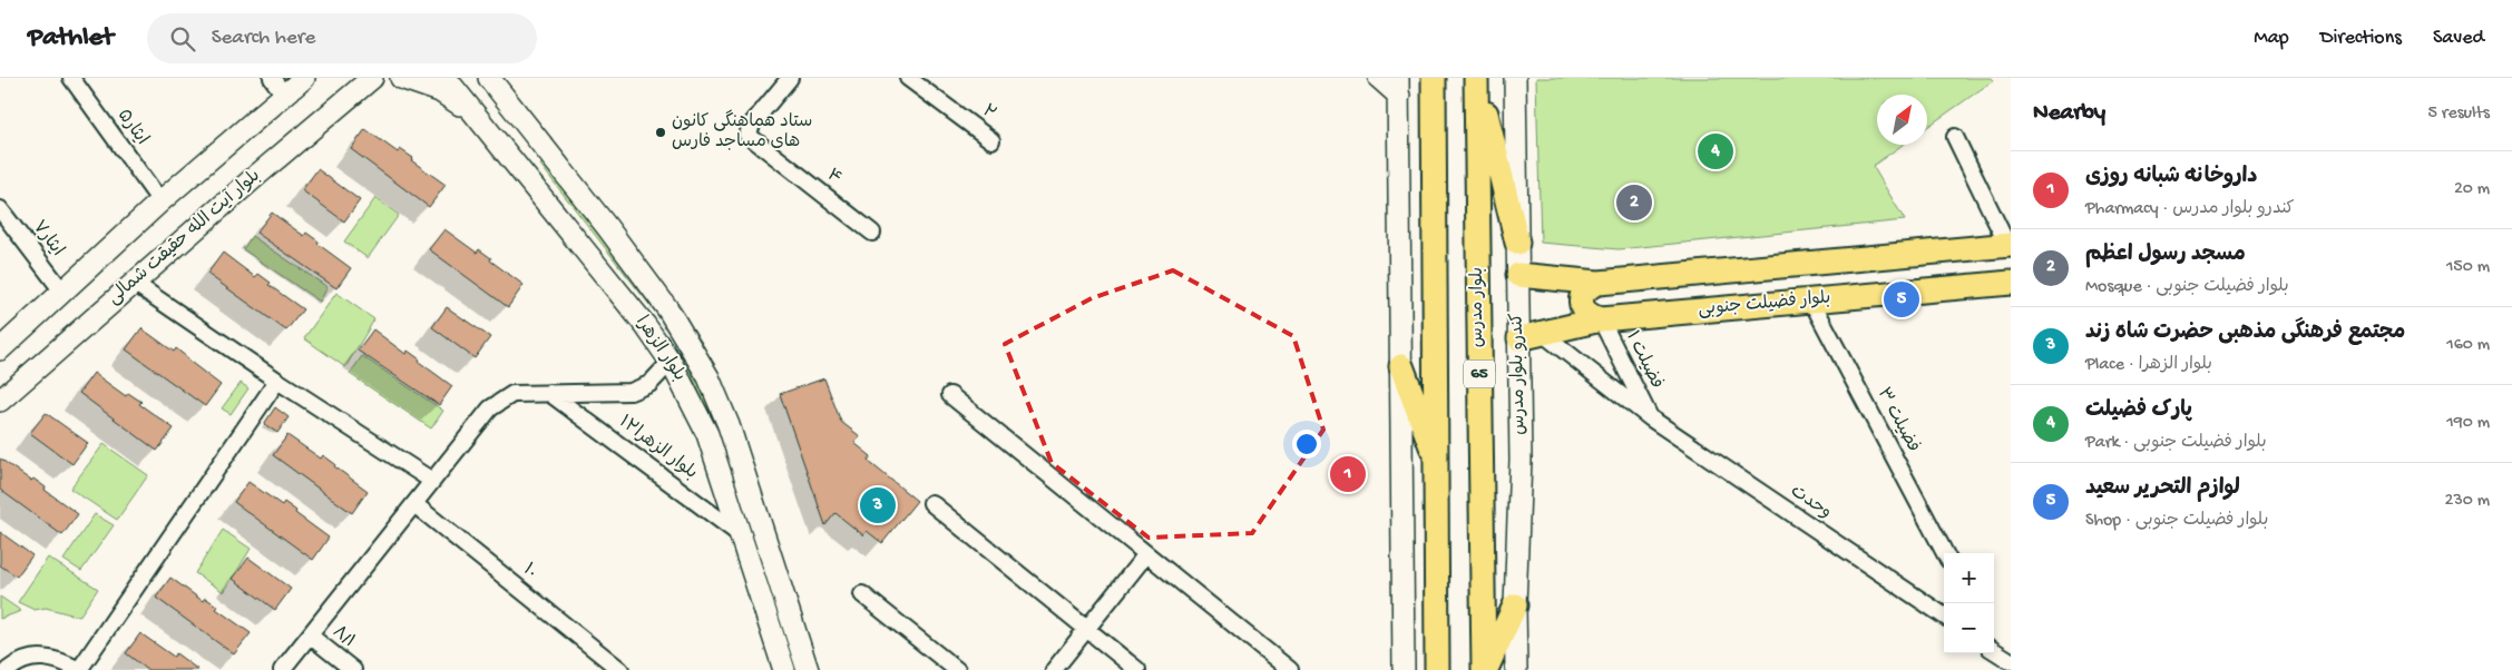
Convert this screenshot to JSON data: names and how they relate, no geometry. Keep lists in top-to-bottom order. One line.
{"streets":{"main road":["بلوار آیت الله حقیقت شمالی","بلوار فضیلت جنوبی","بلوار مدرس","بلوار الزهرا","65","کندرو بلوار مدرس"],"street":["۲","ایثار۵","۴","ایثار۷","فضیلت ۱","فضیلت ۳","بلوار الزهرا۱۲","وحدت","۱۰","۸/۱"]},"crossings":[["بلوار فضیلت جنوبی","فضیلت ۱"],["بلوار فضیلت جنوبی","کندرو بلوار مدرس"],["بلوار فضیلت جنوبی","فضیلت ۳"],["بلوار فضیلت جنوبی","وحدت"],["بلوار الزهرا","بلوار الزهرا۱۲"],["فضیلت ۱","وحدت"],["کندرو بلوار مدرس","وحدت"]],"places":["ستاد هماهنگی کانون های مساجد فارس"],"north":"top right","page":{"header":"Pathlet","search":"Search here","nav":["Map","Directions","Saved"],"heading":["Nearby","5 results"],"pins":["4","2","5","1","3"],"list":[{"mark":"1","name":"داروخانه شبانه روزی","note":"Pharmacy · کندرو بلوار مدرس","value":"20 m"},{"mark":"2","name":"مسجد رسول اعظم","note":"Mosque · بلوار فضیلت جنوبی","value":"150 m"},{"mark":"3","name":"مجتمع فرهنگی مذهبی حضرت شاه زند","note":"Place · بلوار الزهرا","value":"160 m"},{"mark":"4","name":"پارک فضیلت","note":"Park · بلوار فضیلت جنوبی","value":"190 m"},{"mark":"5","name":"لوازم التحریر سعید","note":"Shop · بلوار فضیلت جنوبی","value":"230 m"}],"map_buttons":["+","−"]}}
